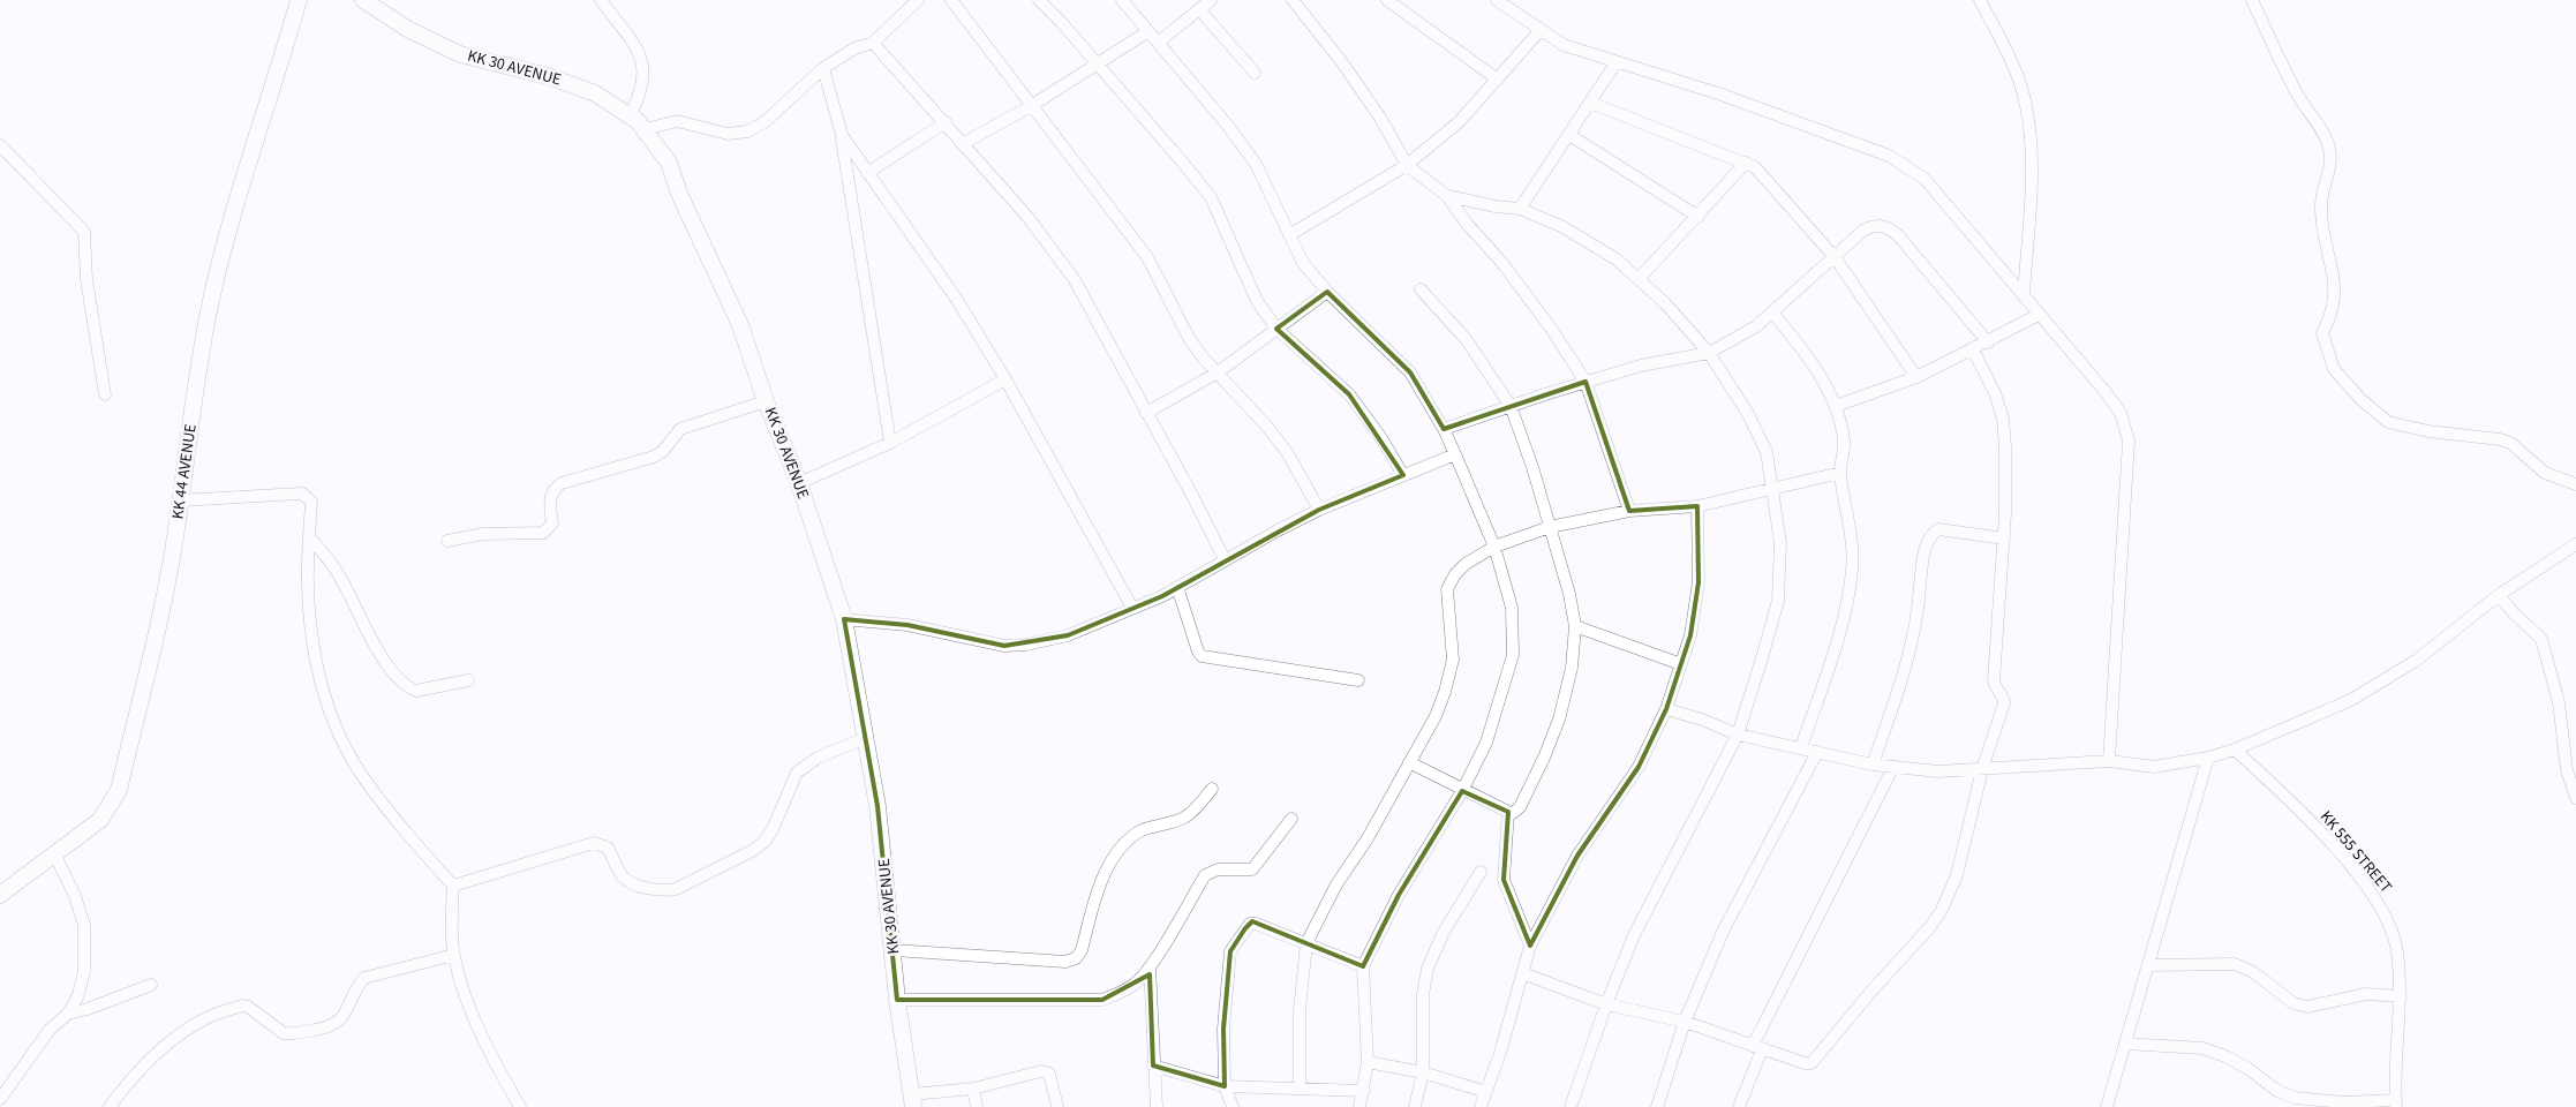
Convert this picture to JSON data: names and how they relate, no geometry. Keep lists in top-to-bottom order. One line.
{"streets":{"main road":["KK 30 AVENUE","KK 44 AVENUE"],"street":["KK 555 STREET"]}}
